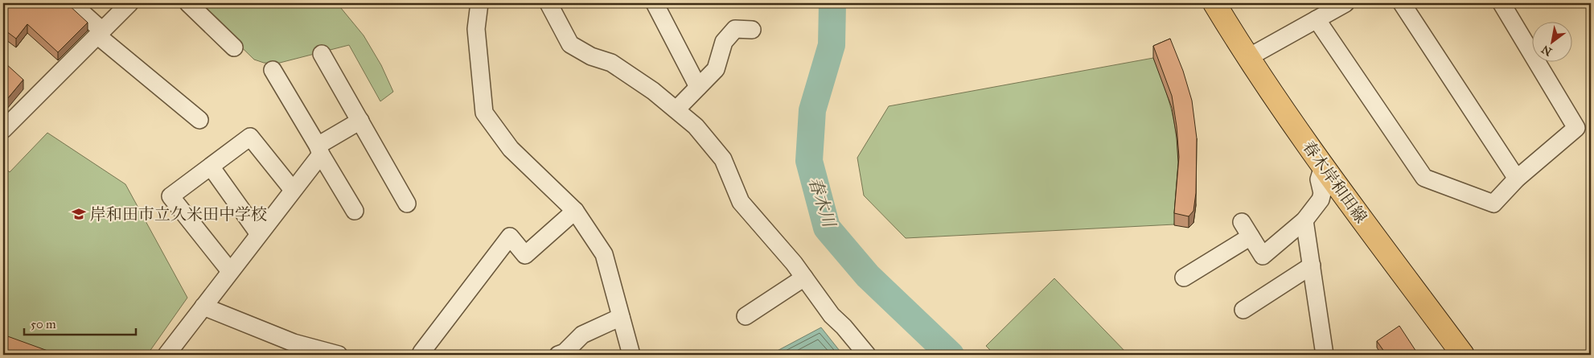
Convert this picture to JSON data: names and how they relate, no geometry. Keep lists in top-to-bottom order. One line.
{"streets":{"main road":["春木岸和田線"]},"water":["春木川"],"places":{"school or university":["岸和田市立久米田中学校"]},"scale_bar":"50 m","north":"bottom left"}
